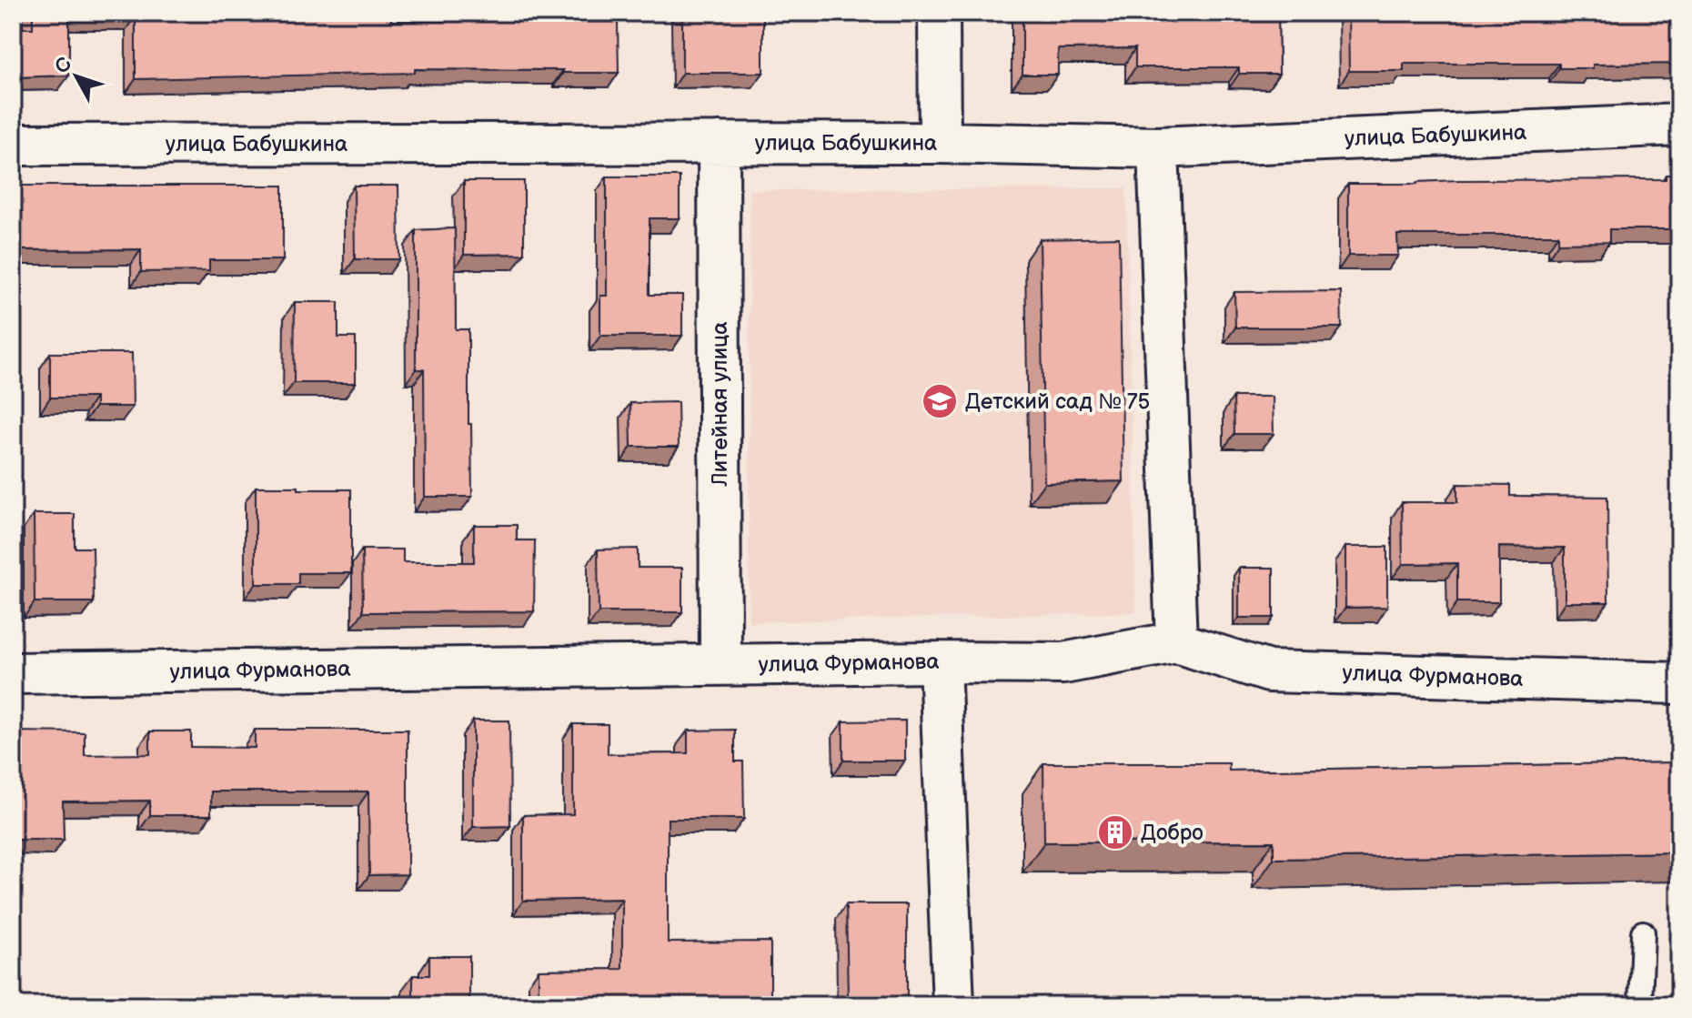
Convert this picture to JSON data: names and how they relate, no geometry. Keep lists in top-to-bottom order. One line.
{"streets":{"street":["улица Бабушкина","Литейная улица","улица Фурманова"]},"crossings":[["улица Бабушкина","Литейная улица"],["Литейная улица","улица Фурманова"]],"places":{"school or university":["Детский сад № 75"],"building":["Добро"]},"north":"top left"}
